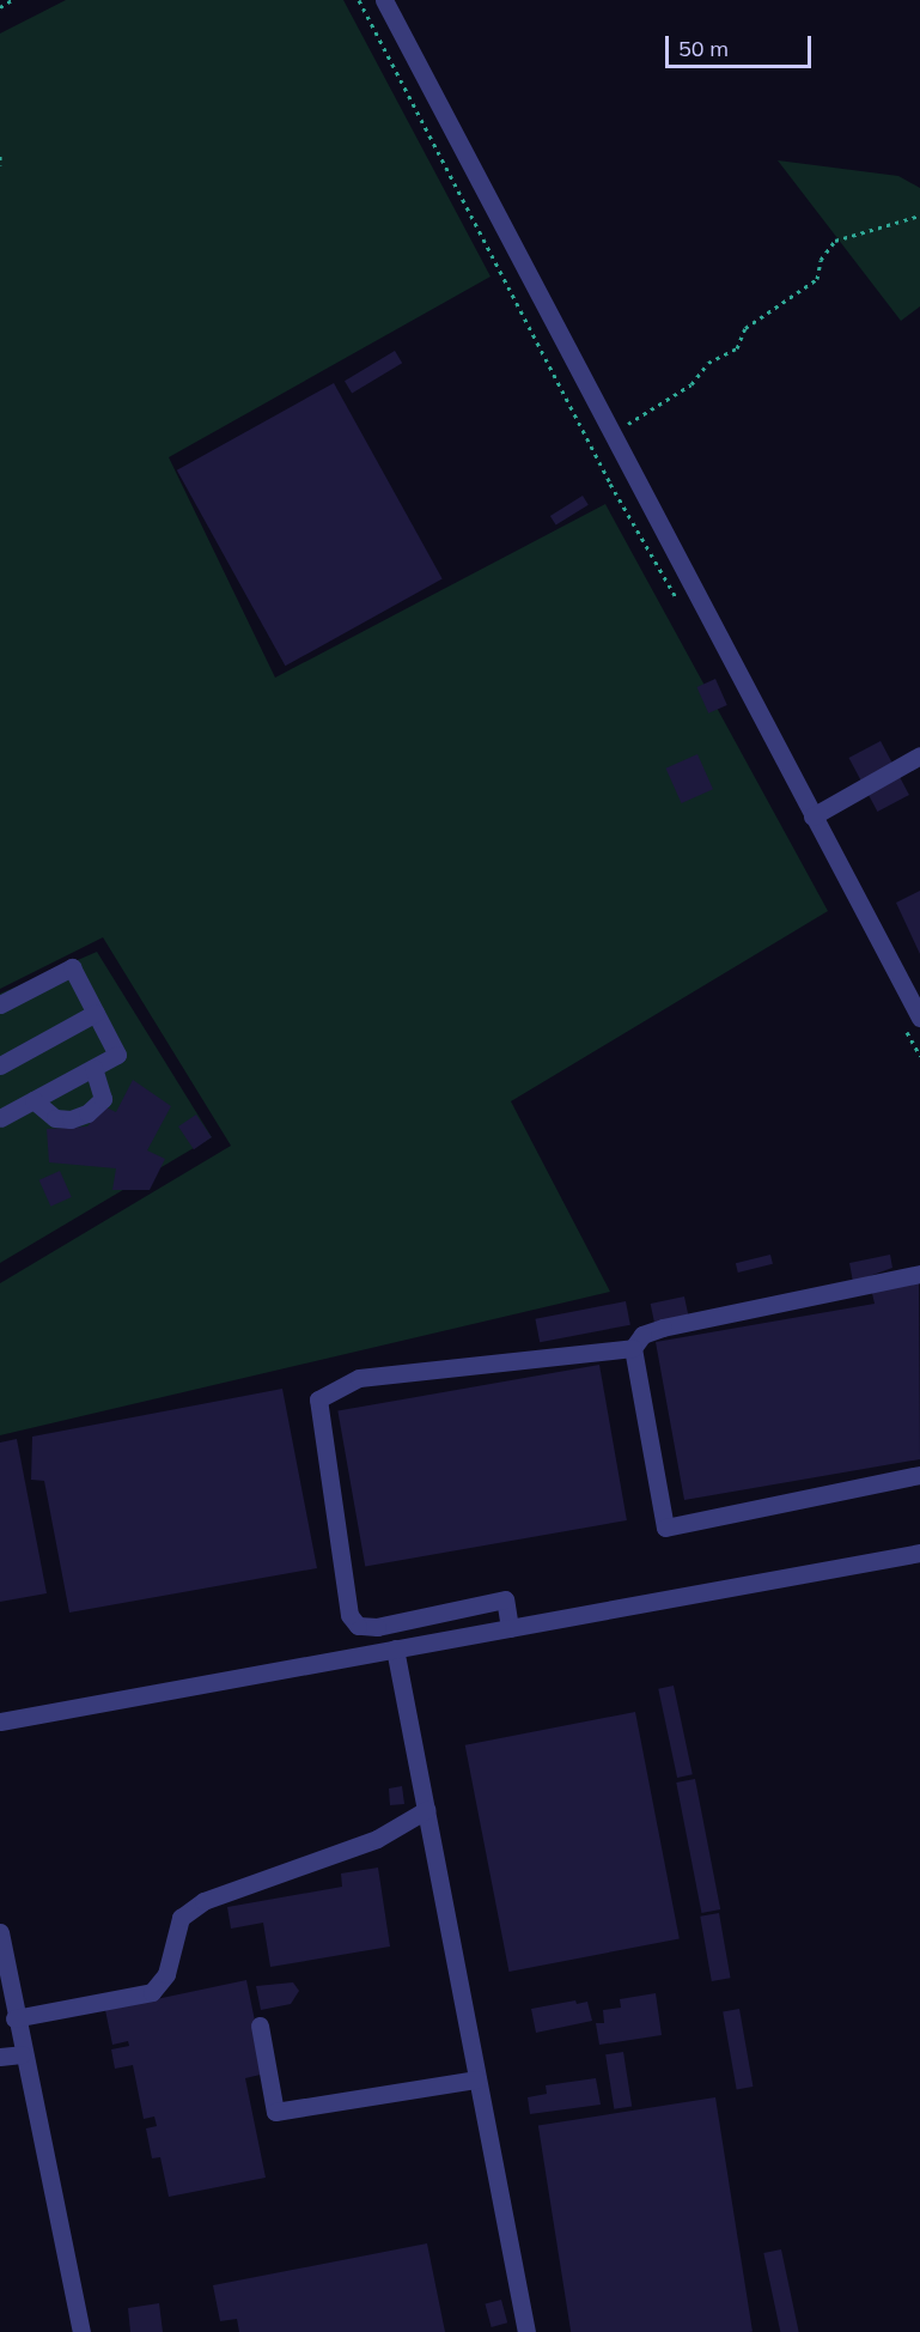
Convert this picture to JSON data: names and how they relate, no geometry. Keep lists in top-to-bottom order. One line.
{"scale_bar":"50 m"}
